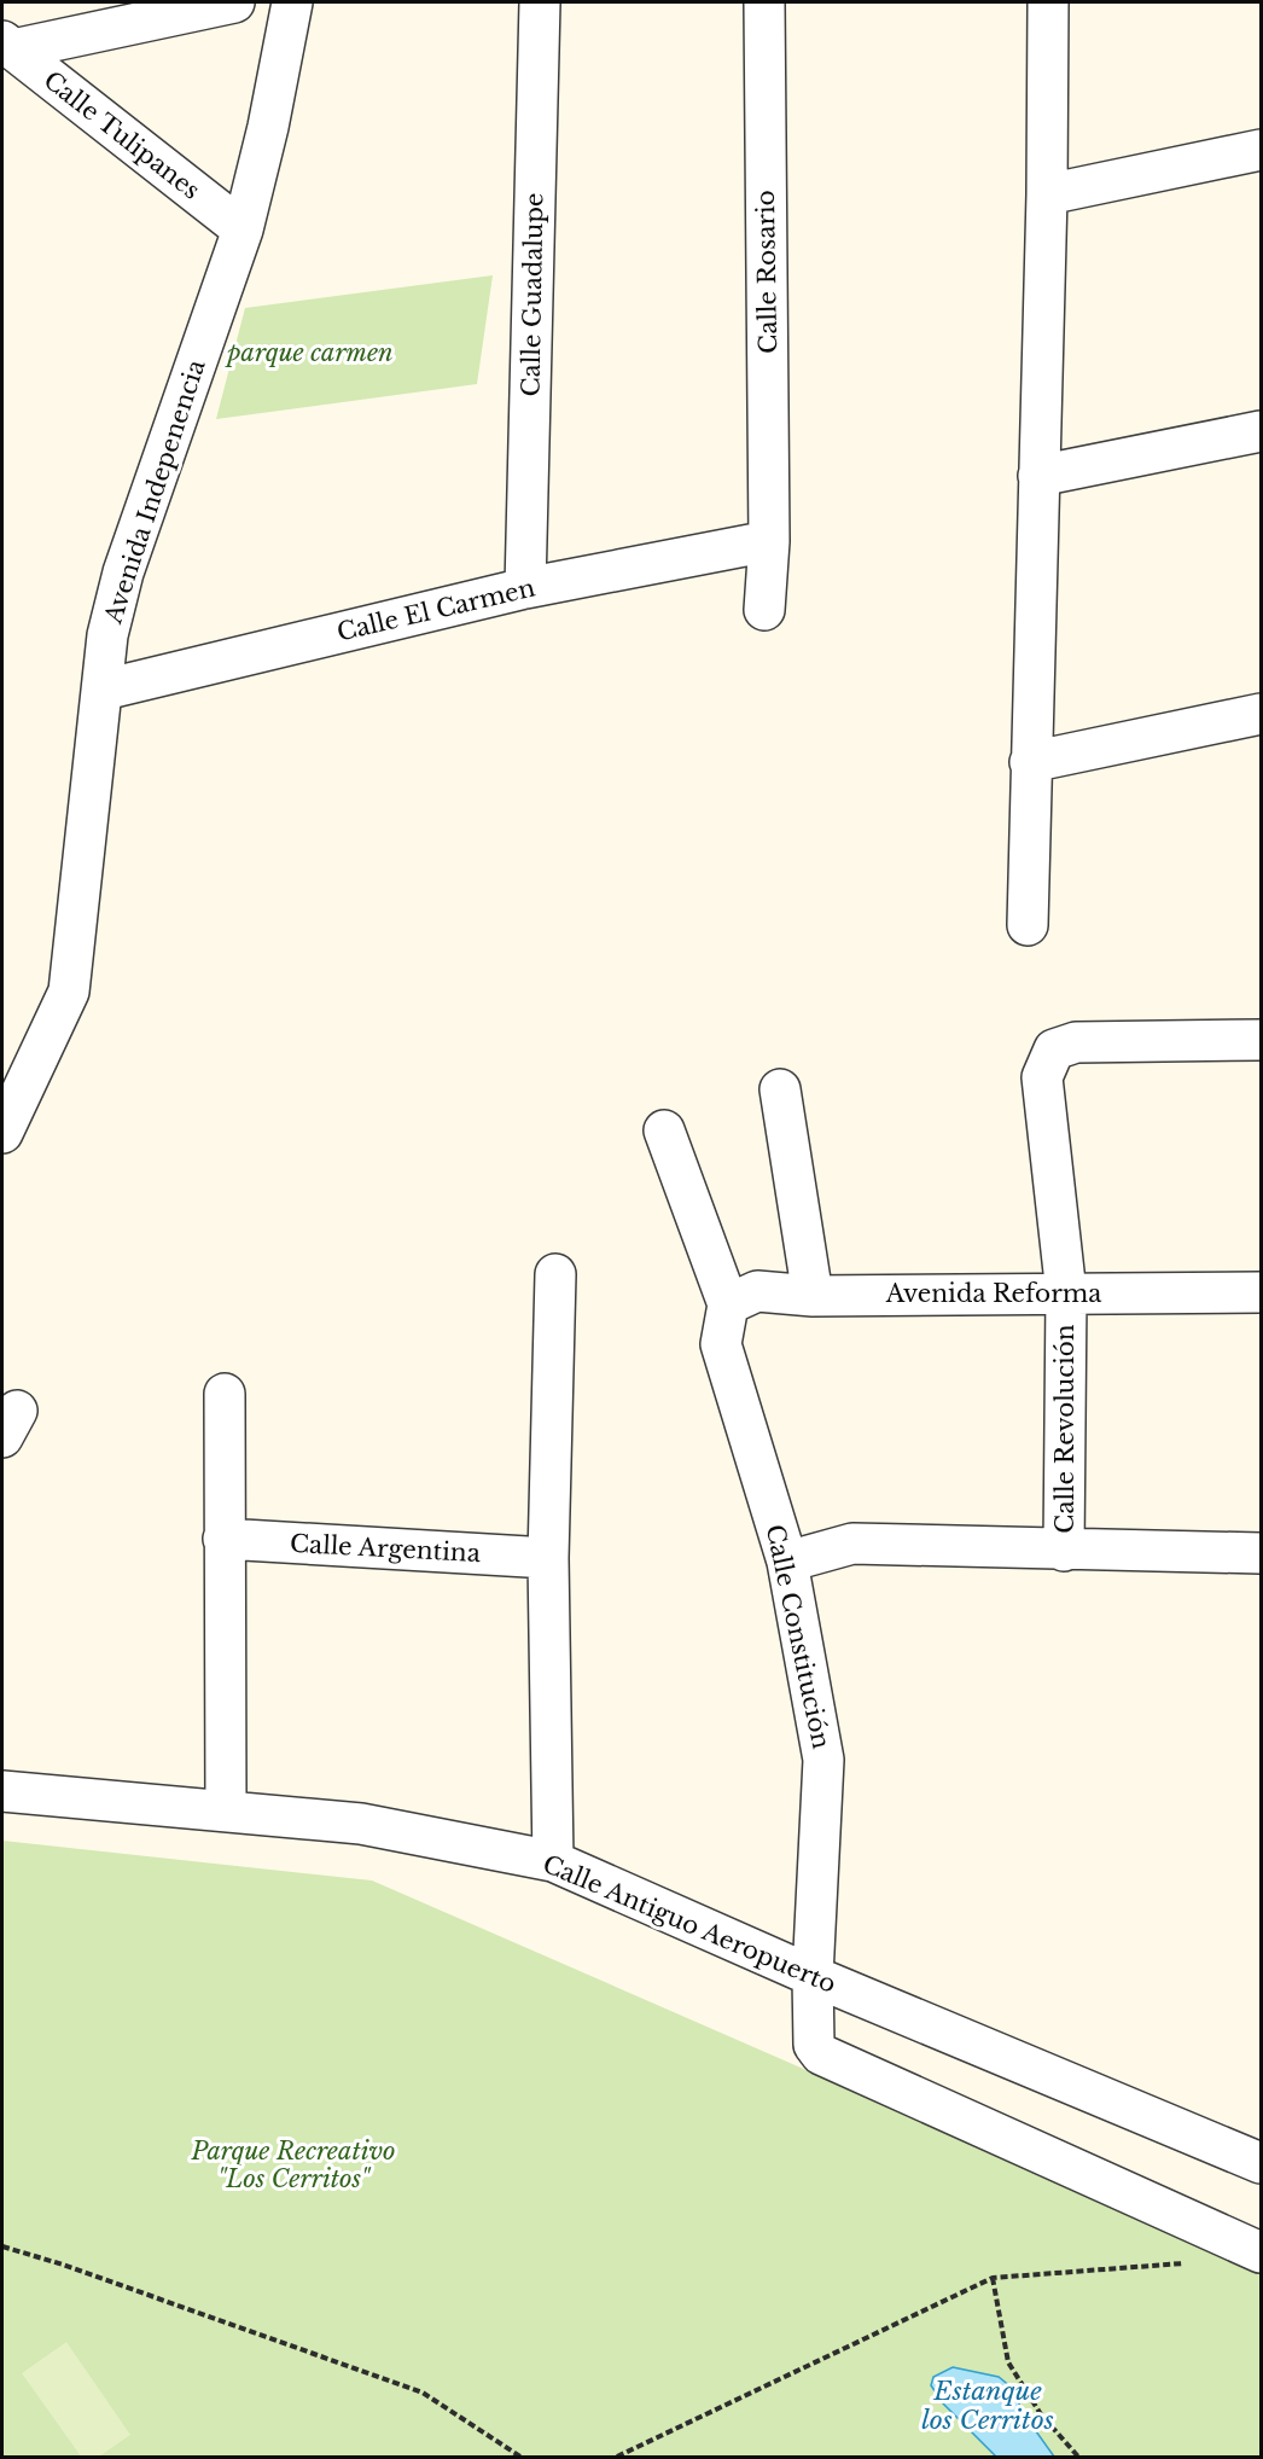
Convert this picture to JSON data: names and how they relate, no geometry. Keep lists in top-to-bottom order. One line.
{"streets":{"street":["Calle Tulipanes","Calle Rosario","Calle Guadalupe","Avenida Indepenencia","Calle El Carmen","Avenida Reforma","Calle Revolución","Calle Argentina","Calle Constitución","Calle Antiguo Aeropuerto"]},"crossings":[["Calle Tulipanes","Avenida Indepenencia"],["Calle Rosario","Calle El Carmen"],["Calle Guadalupe","Calle El Carmen"],["Avenida Indepenencia","Calle El Carmen"],["Avenida Reforma","Calle Revolución"],["Avenida Reforma","Calle Constitución"],["Calle Constitución","Calle Antiguo Aeropuerto"]],"water":["Estanque los Cerritos"],"parks":["parque carmen","Parque Recreativo \"Los Cerritos\""]}
